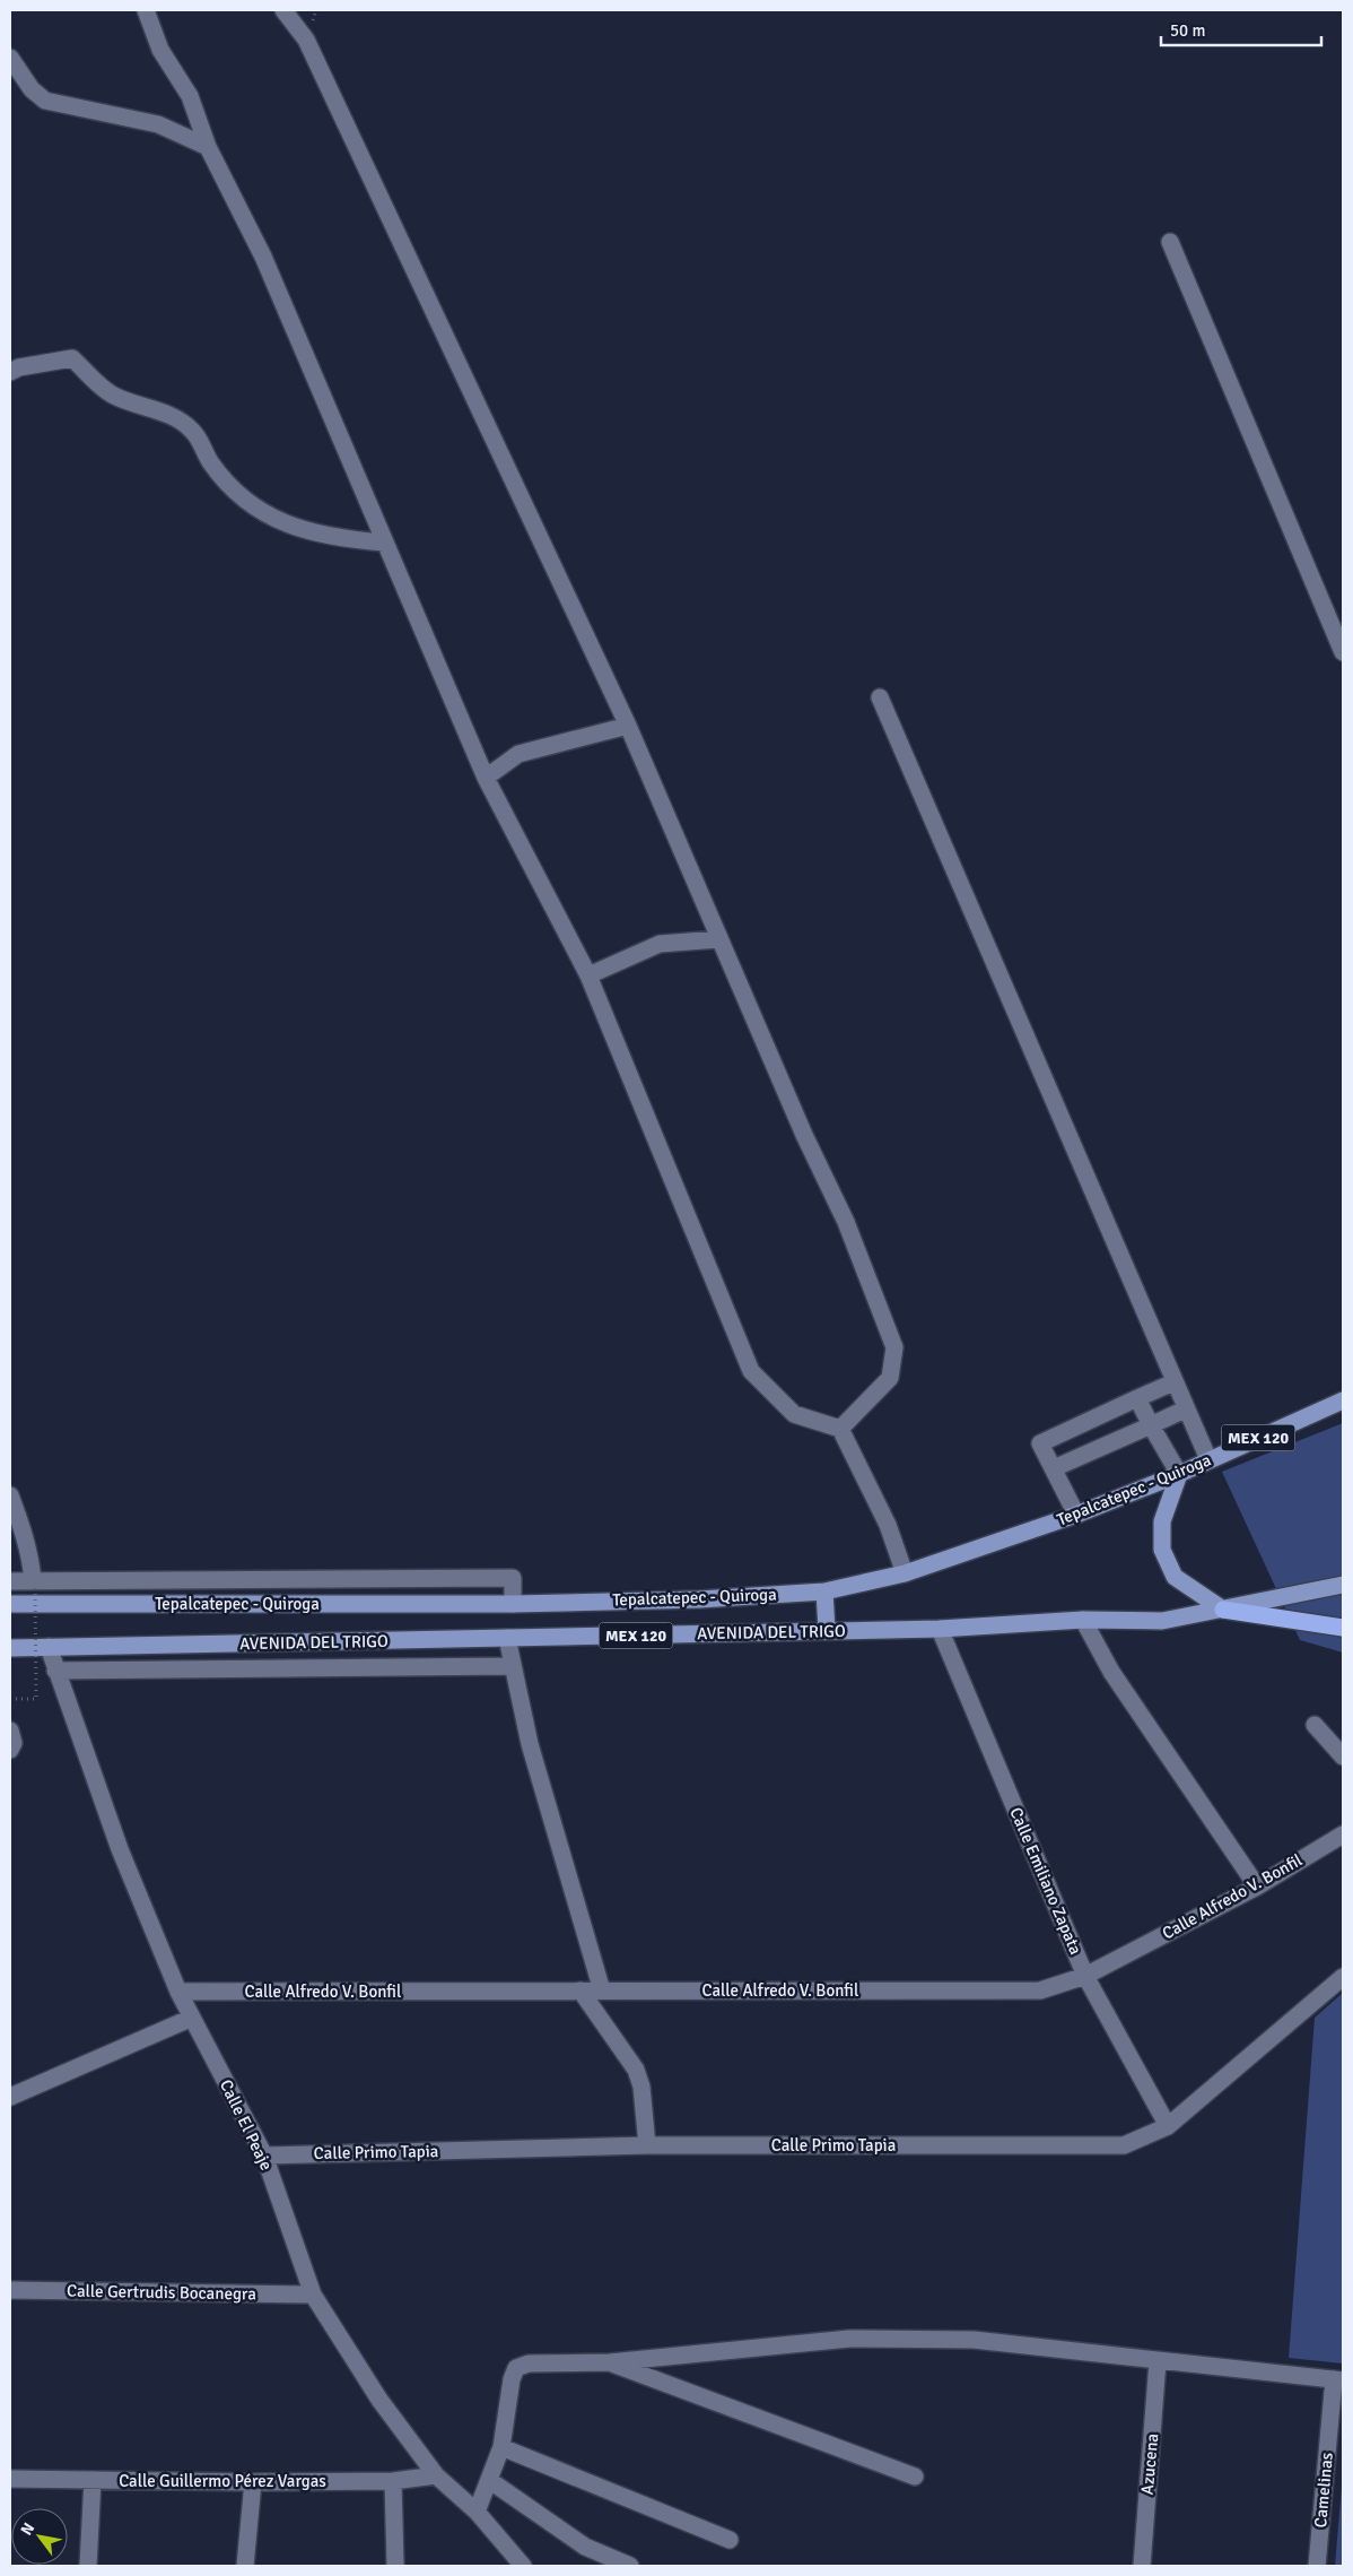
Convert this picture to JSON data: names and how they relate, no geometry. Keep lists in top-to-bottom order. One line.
{"streets":{"main road":["MEX 120","Tepalcatepec - Quiroga","AVENIDA DEL TRIGO"],"street":["Calle Emiliano Zapata","Calle Alfredo V. Bonfil","Calle El Peaje","Calle Primo Tapia","Calle Gertrudis Bocanegra","Azucena","Calle Guillermo Pérez Vargas","Camelinas"]},"crossings":[["MEX 120","AVENIDA DEL TRIGO"],["MEX 120","Calle El Peaje"],["AVENIDA DEL TRIGO","Calle Emiliano Zapata"],["AVENIDA DEL TRIGO","Calle El Peaje"],["Calle Emiliano Zapata","Calle Alfredo V. Bonfil"],["Calle Emiliano Zapata","Calle Primo Tapia"],["Calle Alfredo V. Bonfil","Calle El Peaje"],["Calle El Peaje","Calle Primo Tapia"],["Calle El Peaje","Calle Gertrudis Bocanegra"],["Calle El Peaje","Calle Guillermo Pérez Vargas"]],"scale_bar":"50 m","north":"top left"}
